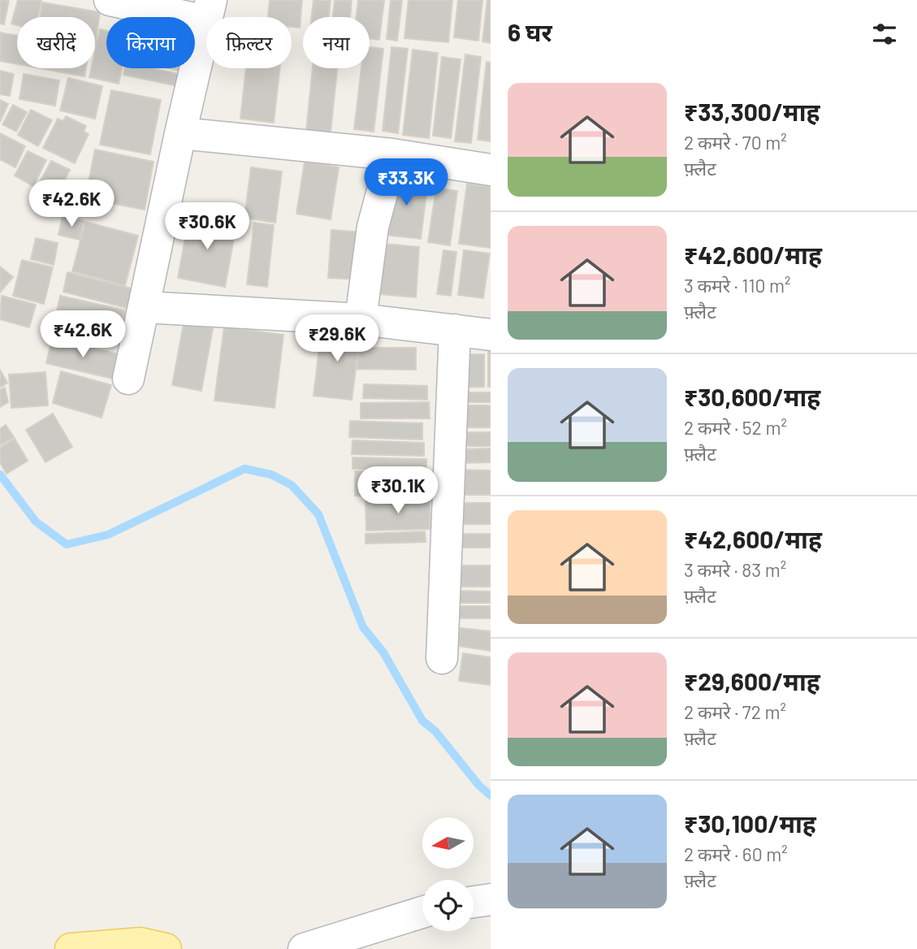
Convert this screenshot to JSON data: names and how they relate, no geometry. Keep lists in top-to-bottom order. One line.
{"north":"left","page":{"heading":"6 घर","chip":["खरीदें","किराया","फ़िल्टर","नया"],"list":[{"name":"₹33,300/माह","note":"2 कमरे · 70 m² · फ़्लैट"},{"name":"₹42,600/माह","note":"3 कमरे · 110 m² · फ़्लैट"},{"name":"₹30,600/माह","note":"2 कमरे · 52 m² · फ़्लैट"},{"name":"₹42,600/माह","note":"3 कमरे · 83 m² · फ़्लैट"},{"name":"₹29,600/माह","note":"2 कमरे · 72 m² · फ़्लैट"},{"name":"₹30,100/माह","note":"2 कमरे · 60 m² · फ़्लैट"}],"price":["₹33.3K","₹42.6K","₹30.6K","₹42.6K","₹29.6K","₹30.1K"]}}
